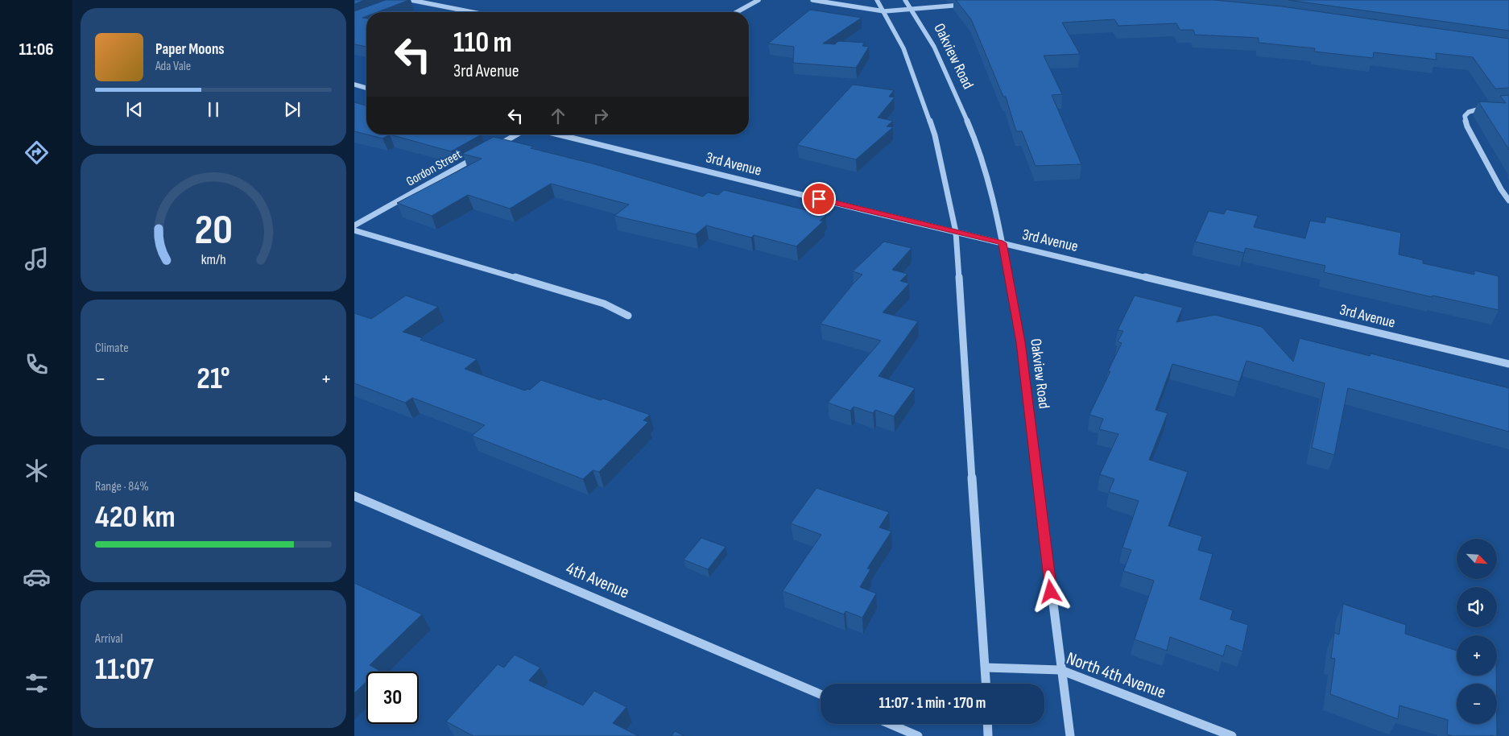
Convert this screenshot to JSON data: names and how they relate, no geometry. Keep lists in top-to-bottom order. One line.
{"streets":{"street":["Oakview Road","3rd Avenue","Gordon Street","4th Avenue","North 4th Avenue"]},"crossings":[["Oakview Road","3rd Avenue"],["Oakview Road","North 4th Avenue"]],"north":"bottom right","page":{"tabs":"11:06","turn":["110 m","3rd Avenue"],"song":["Paper Moons","Ada Vale"],"tile":["Climate",["Range · 84%","420 km"],["Arrival","11:07"]],"heat":["−","21°","+"],"map_buttons":["+","−"],"limit":"30","trip":"11:07 · 1 min · 170 m","gauge":["20","km/h"]}}
